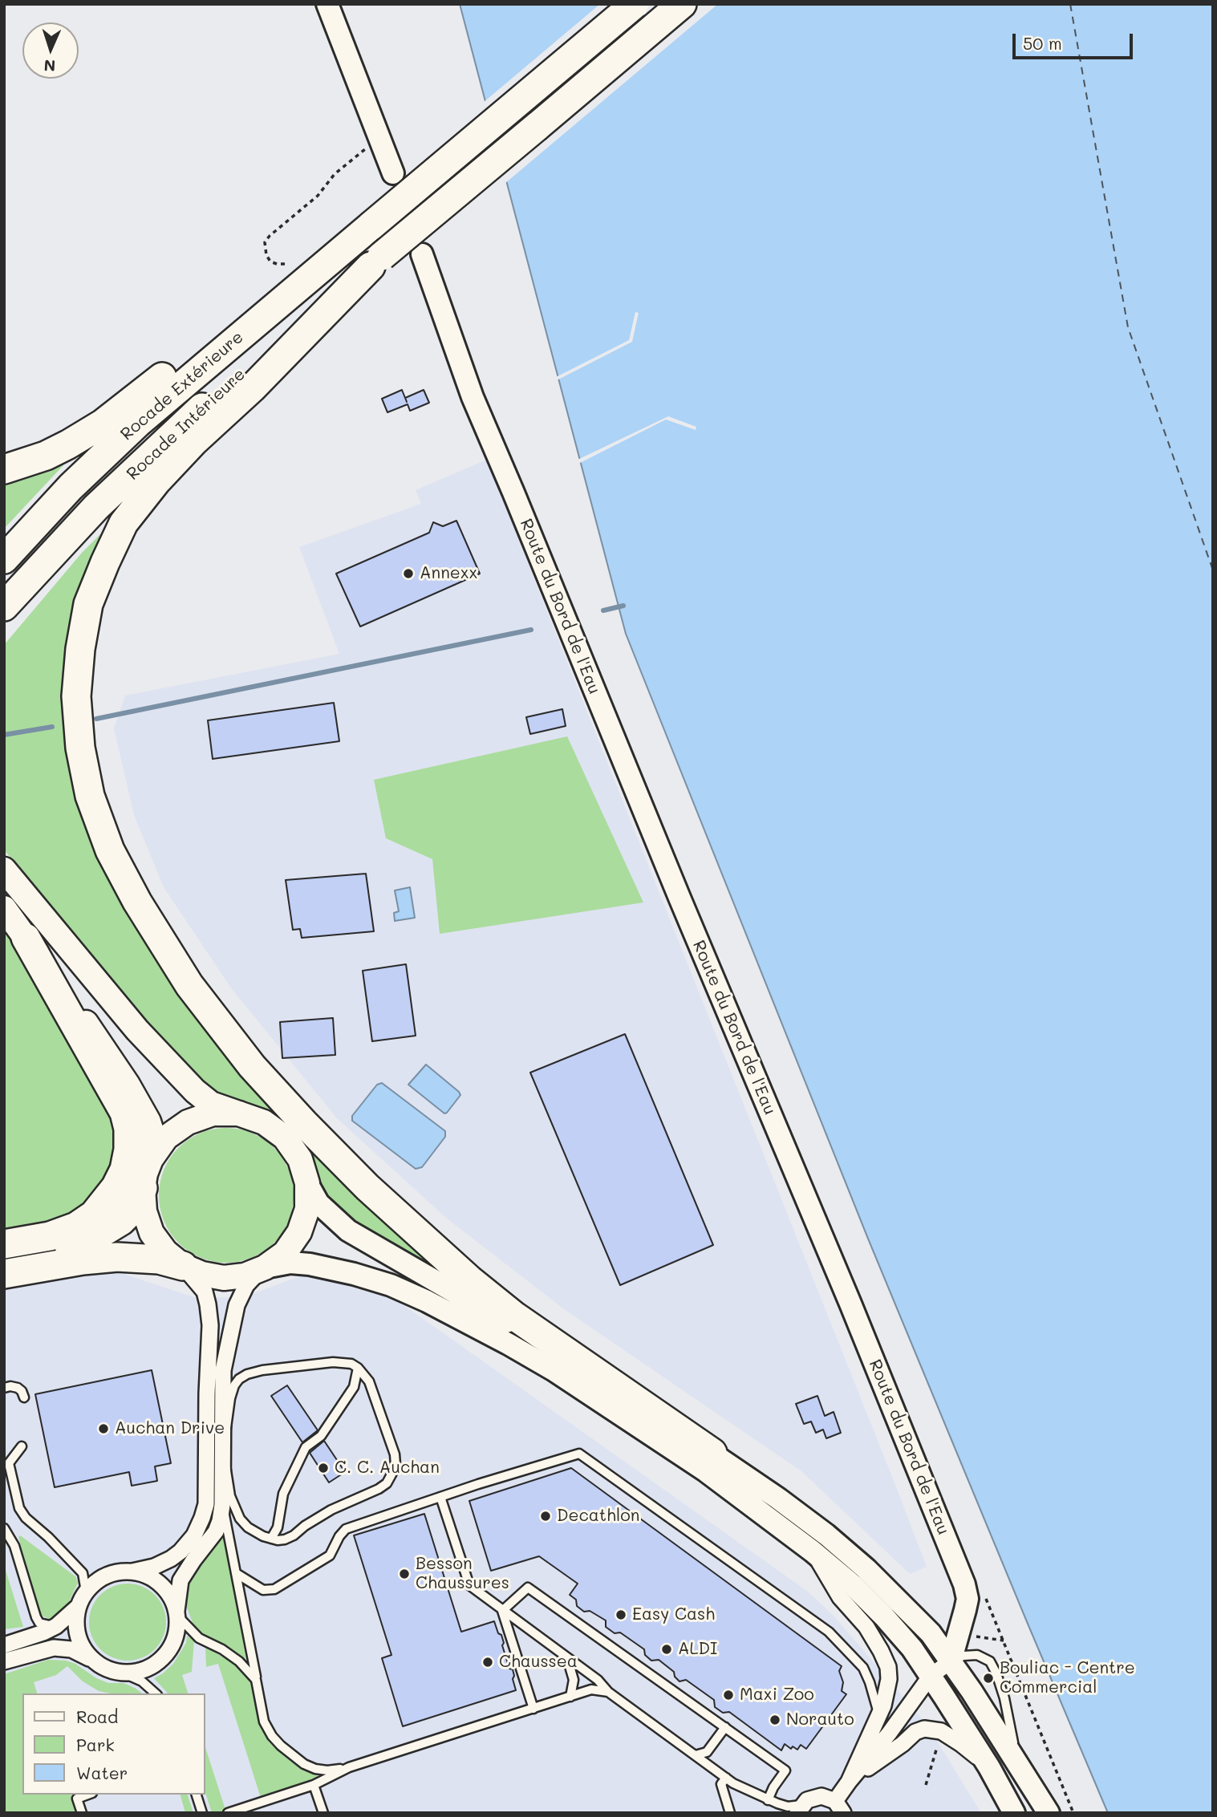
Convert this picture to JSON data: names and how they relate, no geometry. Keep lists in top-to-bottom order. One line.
{"streets":{"highway":["Rocade Extérieure","Rocade Intérieure"],"main road":["Route du Bord de l'Eau"]},"places":["Annexx","Auchan Drive","C. C. Auchan","Decathlon","Besson Chaussures","Easy Cash","ALDI","Chaussea","Bouliac - Centre Commercial","Maxi Zoo","Norauto"],"legend":["Road","Park","Water"],"scale_bar":"50 m","north":"bottom"}
